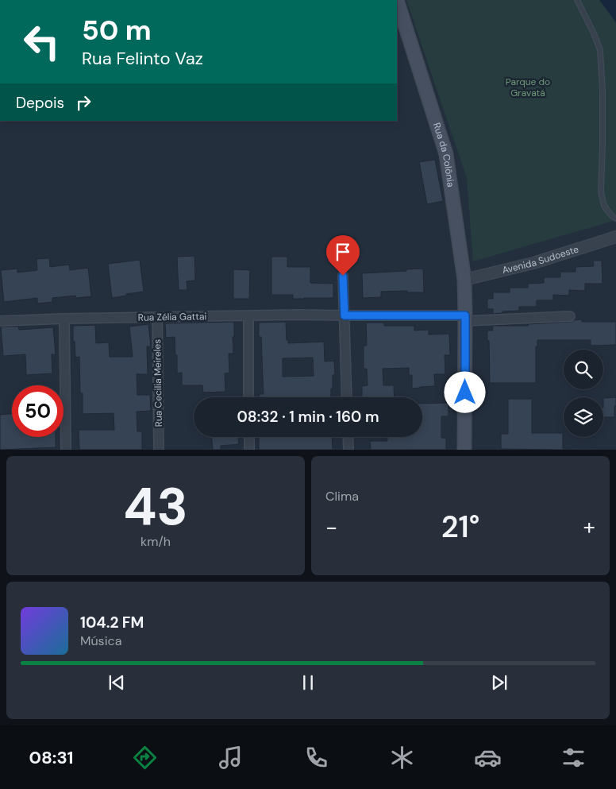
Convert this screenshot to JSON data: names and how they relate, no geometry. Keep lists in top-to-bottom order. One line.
{"streets":{"main road":["Rua da Colônia"],"street":["Avenida Sudoeste","Rua Zélia Gattai","Rua Cecilia Meireles"]},"crossings":[["Rua da Colônia","Avenida Sudoeste"],["Rua da Colônia","Rua Zélia Gattai"],["Rua Zélia Gattai","Rua Cecilia Meireles"]],"parks":["Parque do Gravatá"],"page":{"turn":["50 m","Rua Felinto Vaz"],"then":"Depois","limit":"50","trip":"08:32 · 1 min · 160 m","tile":[["43","km/h"],"Clima"],"heat":["−","21°","+"],"song":["104.2 FM","Música"],"tabs":"08:31"}}
